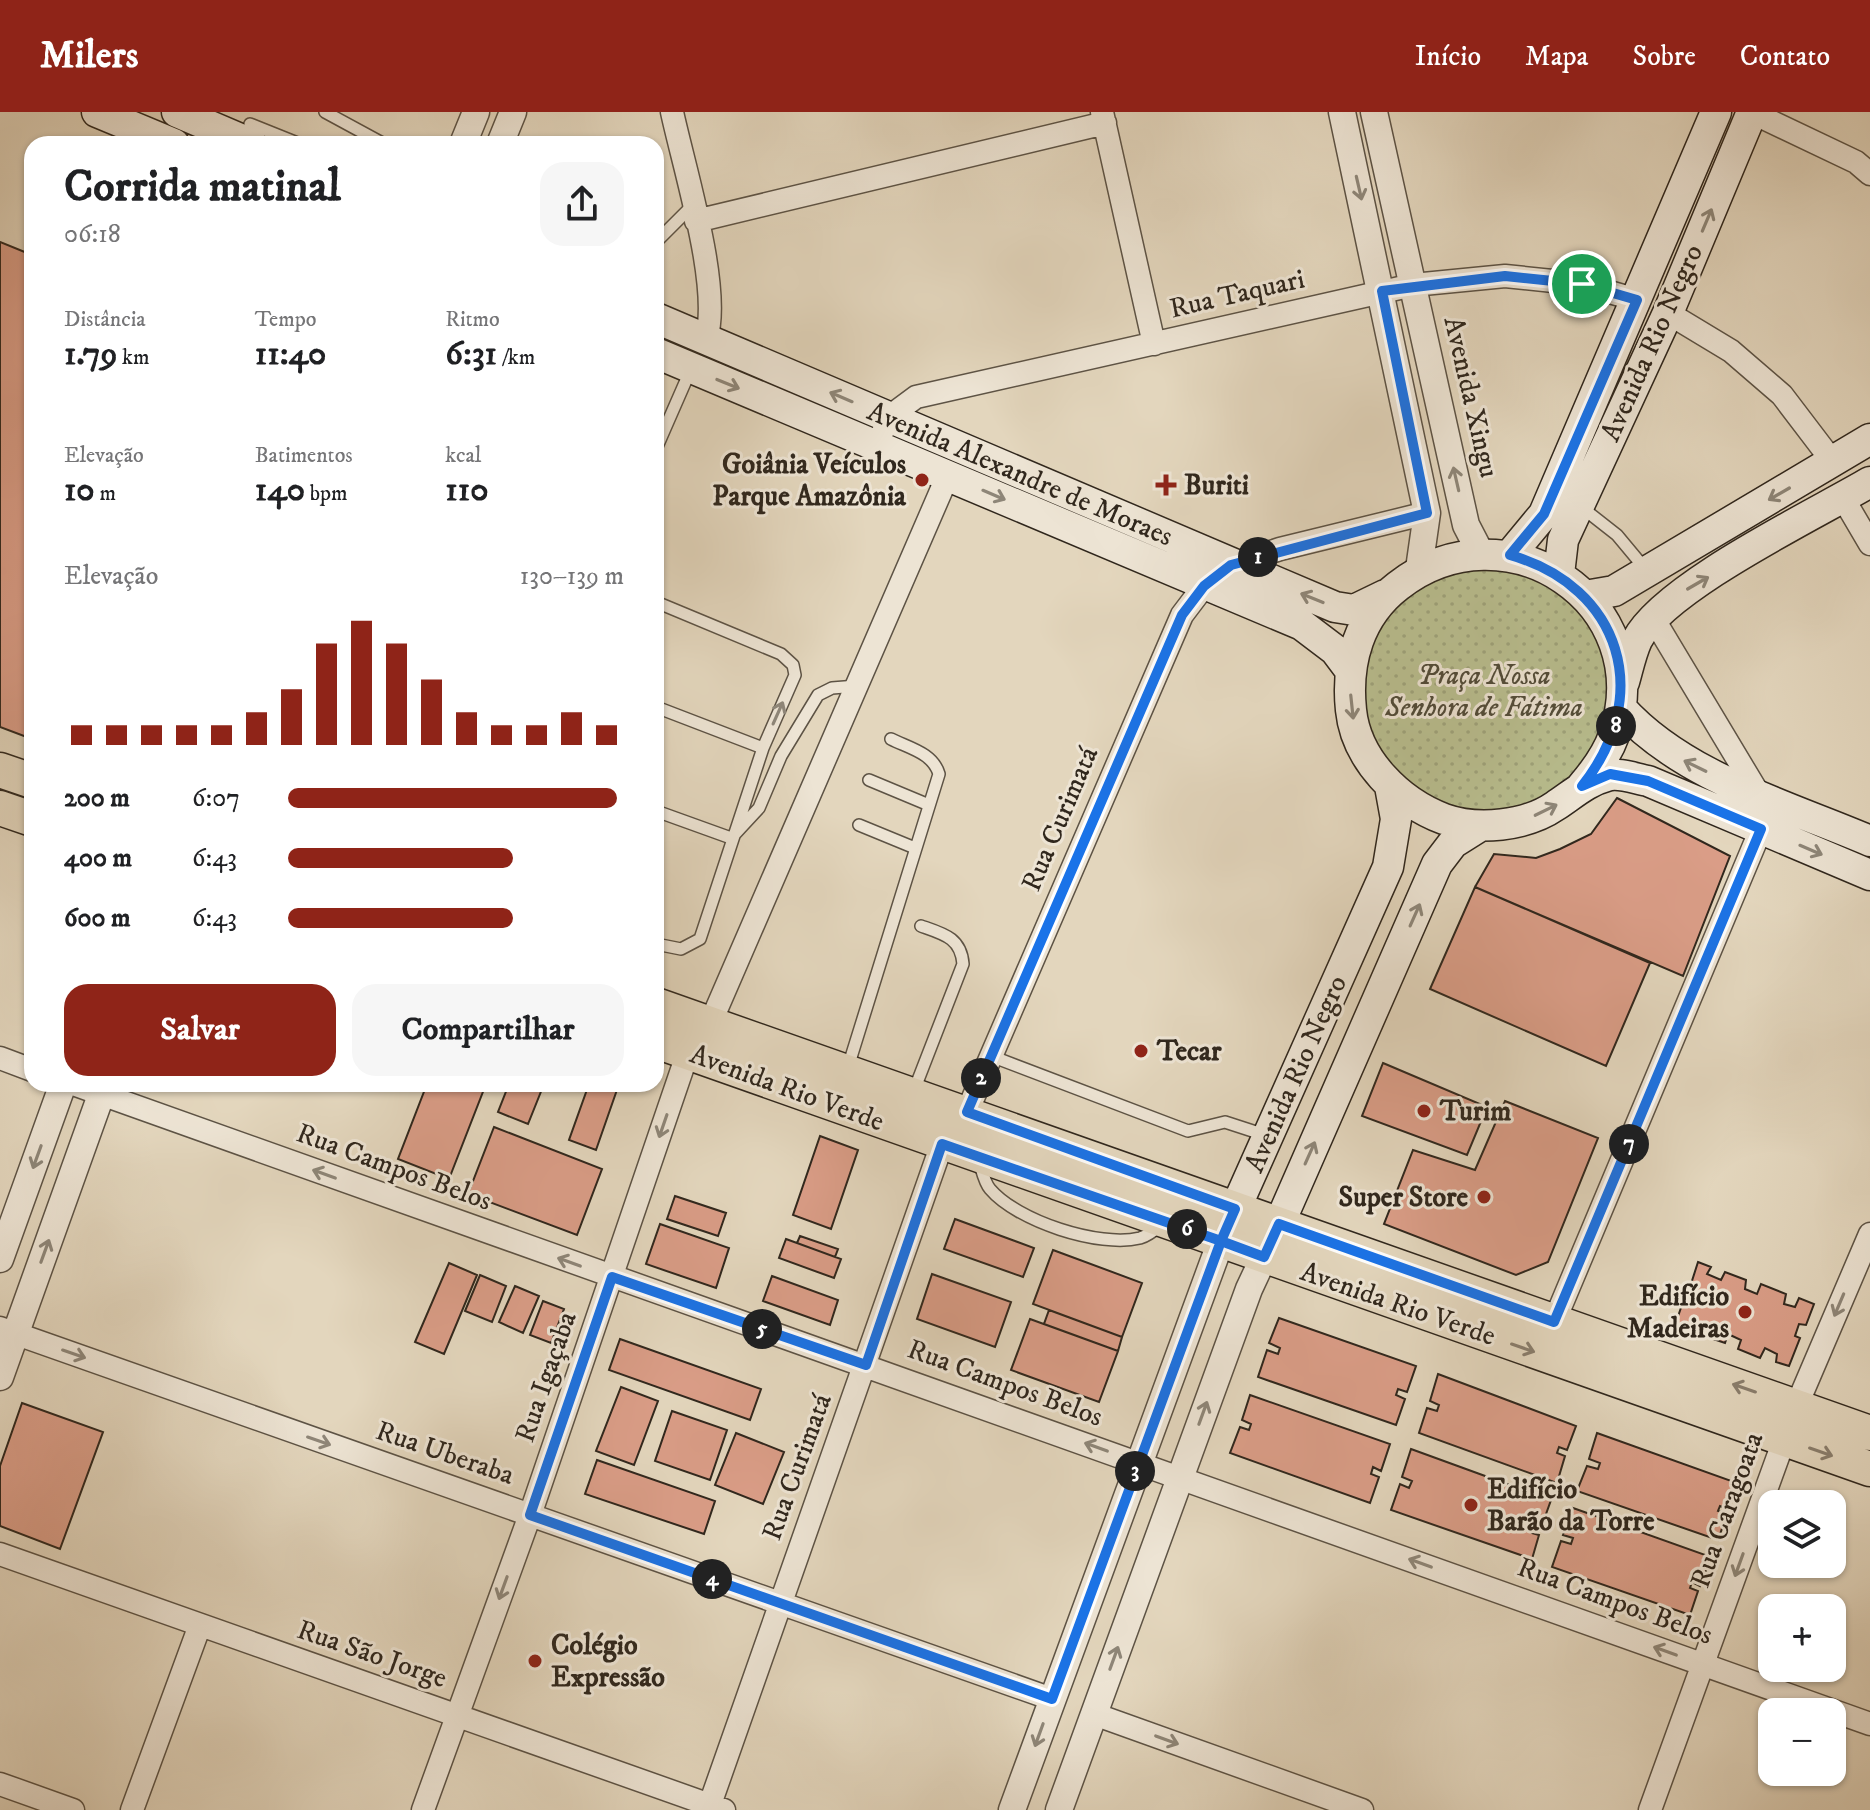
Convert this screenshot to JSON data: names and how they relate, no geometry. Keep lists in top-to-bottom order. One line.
{"streets":{"main road":["Avenida Rio Negro","Avenida Alexandre de Moraes","Avenida Rio Verde"],"street":["Rua Taquari","Avenida Xingu","Rua Curimatá","Rua Campos Belos","Rua Igaçaba","Rua Uberaba","Rua Caragoata","Rua São Jorge"]},"crossings":[["Rua Taquari","Avenida Rio Negro"],["Rua Taquari","Avenida Xingu"],["Rua Taquari","Avenida Alexandre de Moraes"],["Avenida Rio Negro","Avenida Xingu"],["Avenida Rio Negro","Avenida Alexandre de Moraes"],["Avenida Rio Negro","Avenida Rio Verde"],["Avenida Rio Negro","Rua Campos Belos"],["Avenida Rio Negro","Rua Uberaba"],["Avenida Xingu","Avenida Alexandre de Moraes"],["Avenida Alexandre de Moraes","Rua Curimatá"],["Rua Curimatá","Avenida Rio Verde"],["Rua Curimatá","Rua Campos Belos"],["Rua Curimatá","Rua Uberaba"],["Rua Curimatá","Rua São Jorge"],["Avenida Rio Verde","Rua Igaçaba"],["Avenida Rio Verde","Rua Caragoata"],["Rua Campos Belos","Rua Igaçaba"],["Rua Campos Belos","Rua Caragoata"],["Rua Igaçaba","Rua Uberaba"],["Rua Igaçaba","Rua São Jorge"]],"one_way":["Rua Campos Belos","Rua Igaçaba","Rua Uberaba","Rua Caragoata"],"parks":["Praça Nossa Senhora de Fátima"],"places":{"other":["Goiânia Veículos Parque Amazônia","Tecar","Turim","Super Store","Edifício Madeiras","Edifício Barão da Torre","Colégio Expressão"],"health":["Buriti"]},"page":{"header":"Milers","nav":["Início","Mapa","Sobre","Contato"],"heading":["Corrida matinal","06:18"],"stats":[["Distância","1.79 km"],["Tempo","11:40"],["Ritmo","6:31 /km"],["Elevação","10 m"],["Batimentos","140 bpm"],["kcal","110"]],"pins":["1","8","2","7","6","5","3","4"],"chart":["Elevação","130–139 m"],"list":[{"name":"200 m","note":"6:07"},{"name":"400 m","note":"6:43"},{"name":"600 m","note":"6:43"}],"buttons":["Salvar","Compartilhar"],"map_buttons":["+","−"]}}
